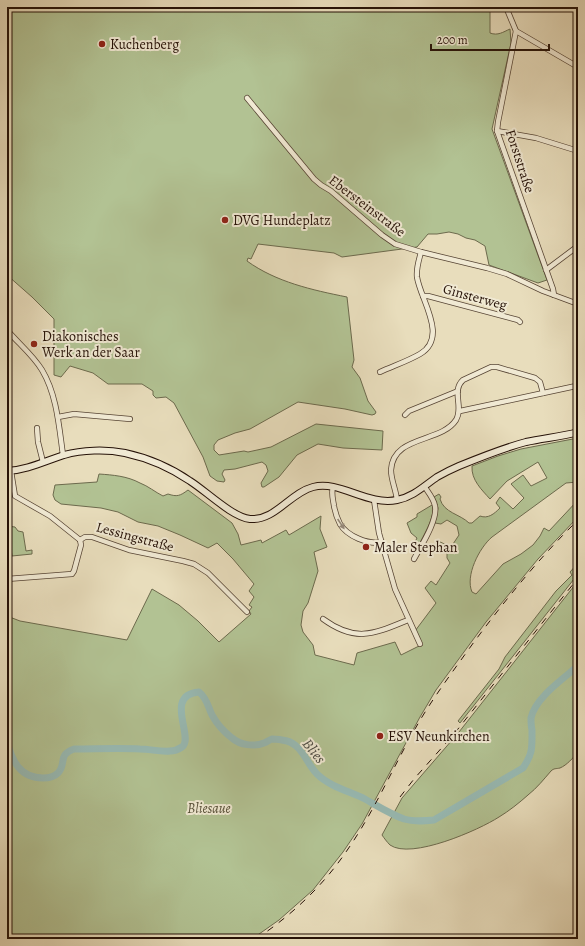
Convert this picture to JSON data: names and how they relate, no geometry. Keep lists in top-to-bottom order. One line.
{"streets":{"street":["Forststraße","Ebersteinstraße","Ginsterweg","Lessingstraße"]},"crossings":[["Forststraße","Ebersteinstraße"]],"water":["Blies"],"parks":["Bliesaue"],"places":["Kuchenberg","DVG Hundeplatz","Diakonisches Werk an der Saar","Maler Stephan","ESV Neunkirchen"],"scale_bar":"200 m"}
